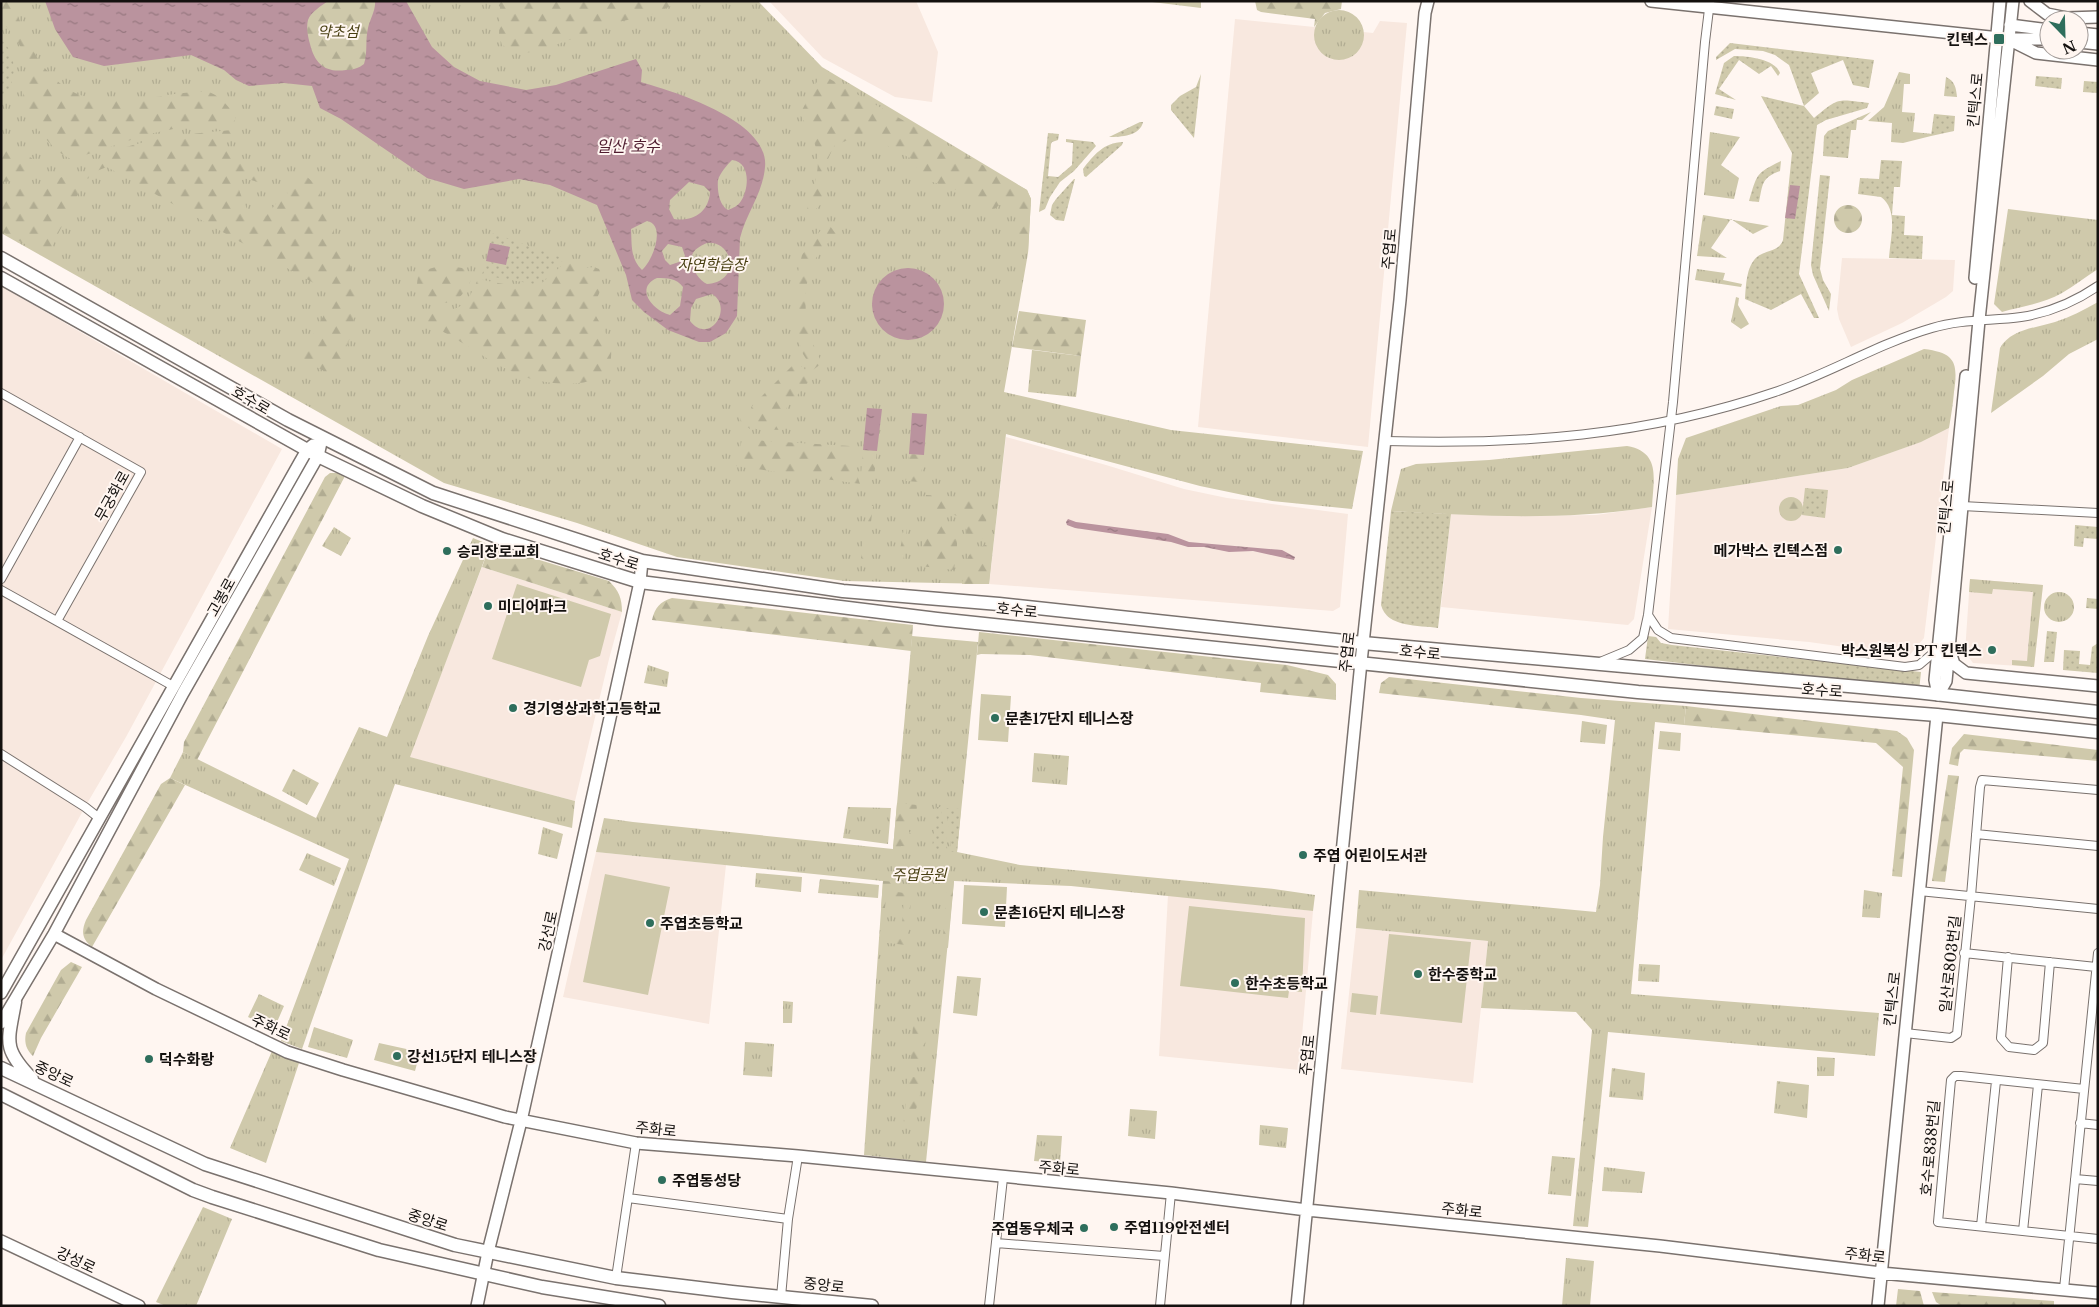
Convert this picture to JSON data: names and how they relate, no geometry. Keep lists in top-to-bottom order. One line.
{"streets":{"main road":["킨텍스로","주엽로","호수로","고봉로","강선로","주화로","중앙로","강성로"],"street":["무궁화로","일산로803번길","호수로838번길"]},"crossings":[["킨텍스로","호수로"],["킨텍스로","일산로803번길"],["킨텍스로","주화로"],["주엽로","호수로"],["주엽로","주화로"],["호수로","고봉로"],["호수로","강선로"],["고봉로","주화로"],["강선로","주화로"],["강선로","중앙로"]],"water":["일산 호수"],"parks":["약초섬","자연학습장","주엽공원"],"places":{"transit":["킨텍스"],"other":["메가박스 킨텍스점","승리장로교회","미디어파크","박스원복싱 PT 킨텍스","경기영상과학고등학교","문촌17단지 테니스장","주엽 어린이도서관","문촌16단지 테니스장","주엽초등학교","한수중학교","한수초등학교","강선15단지 테니스장","덕수화랑","주엽동성당","주엽119안전센터","주엽동우체국"]},"north":"bottom right"}
